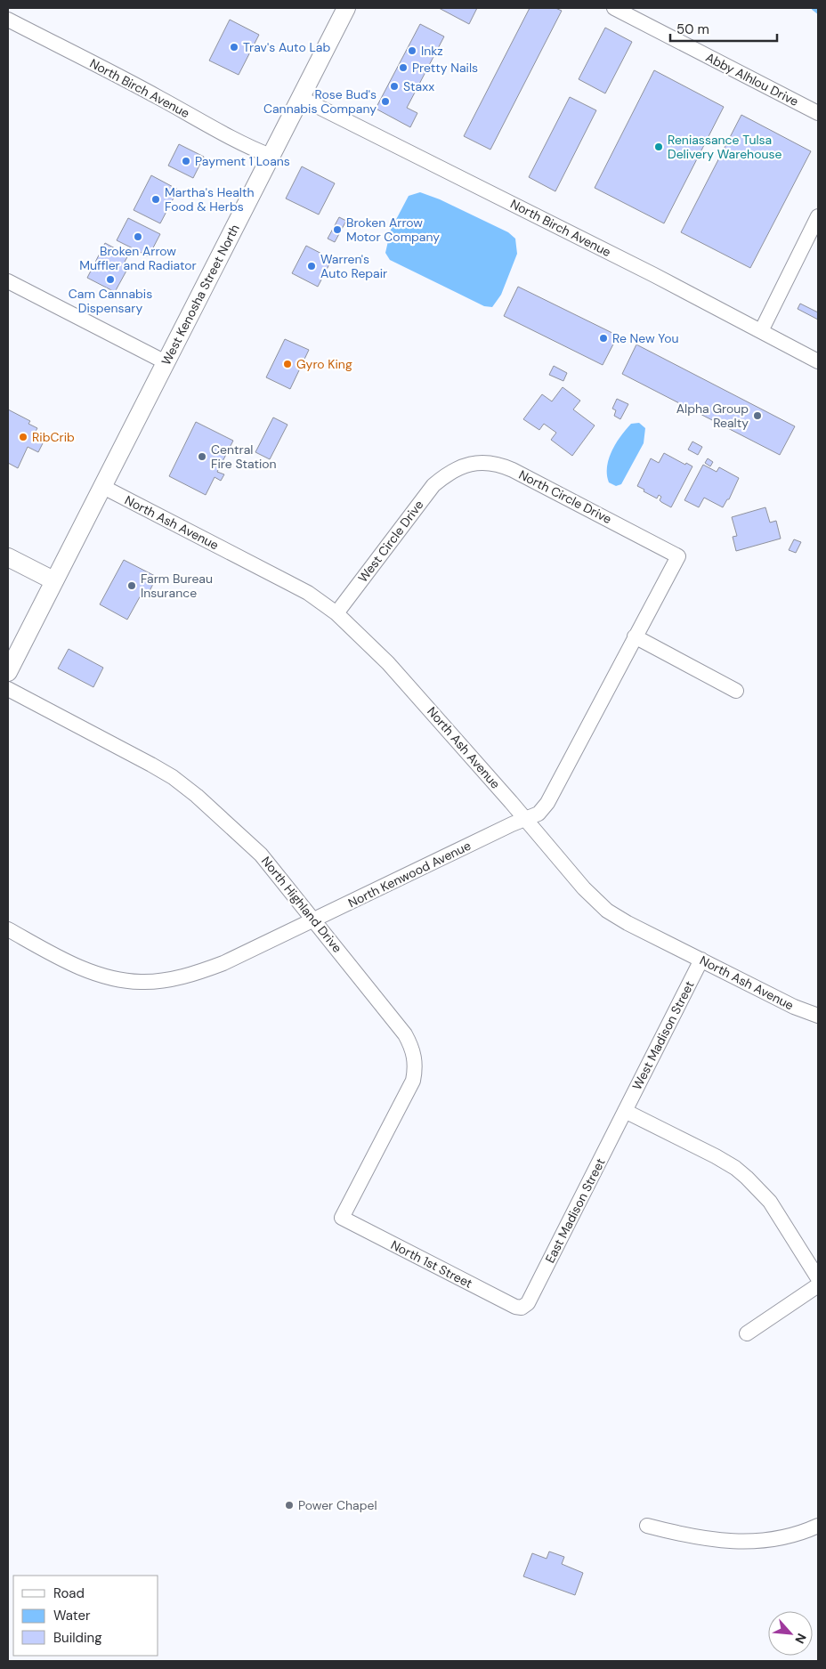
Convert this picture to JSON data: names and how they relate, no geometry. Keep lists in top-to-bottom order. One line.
{"streets":{"main road":["West Kenosha Street North"],"street":["Abby Alhlou Drive","North Birch Avenue","North Circle Drive","North Ash Avenue","West Circle Drive","North Kenwood Avenue","North Highland Drive","West Madison Street","East Madison Street","North 1st Street"]},"crossings":[["North Birch Avenue","West Kenosha Street North"],["West Kenosha Street North","North Ash Avenue"],["North Circle Drive","West Circle Drive"],["North Circle Drive","North Kenwood Avenue"],["North Ash Avenue","West Circle Drive"],["North Ash Avenue","North Kenwood Avenue"],["North Ash Avenue","West Madison Street"],["North Kenwood Avenue","North Highland Drive"],["North Highland Drive","North 1st Street"],["West Madison Street","East Madison Street"],["East Madison Street","North 1st Street"]],"places":["Trav's Auto Lab","Inkz","Pretty Nails","Staxx","Rose Bud's Cannabis Company","Reniassance Tulsa Delivery Warehouse","Payment 1 Loans","Martha's Health Food & Herbs","Broken Arrow Motor Company","Broken Arrow Muffler and Radiator","Warren's Auto Repair","Cam Cannabis Dispensary","Re New You","Gyro King","Alpha Group Realty","RibCrib","Central Fire Station","Farm Bureau Insurance","Power Chapel"],"legend":["Road","Water","Building"],"scale_bar":"50 m","north":"bottom right"}
